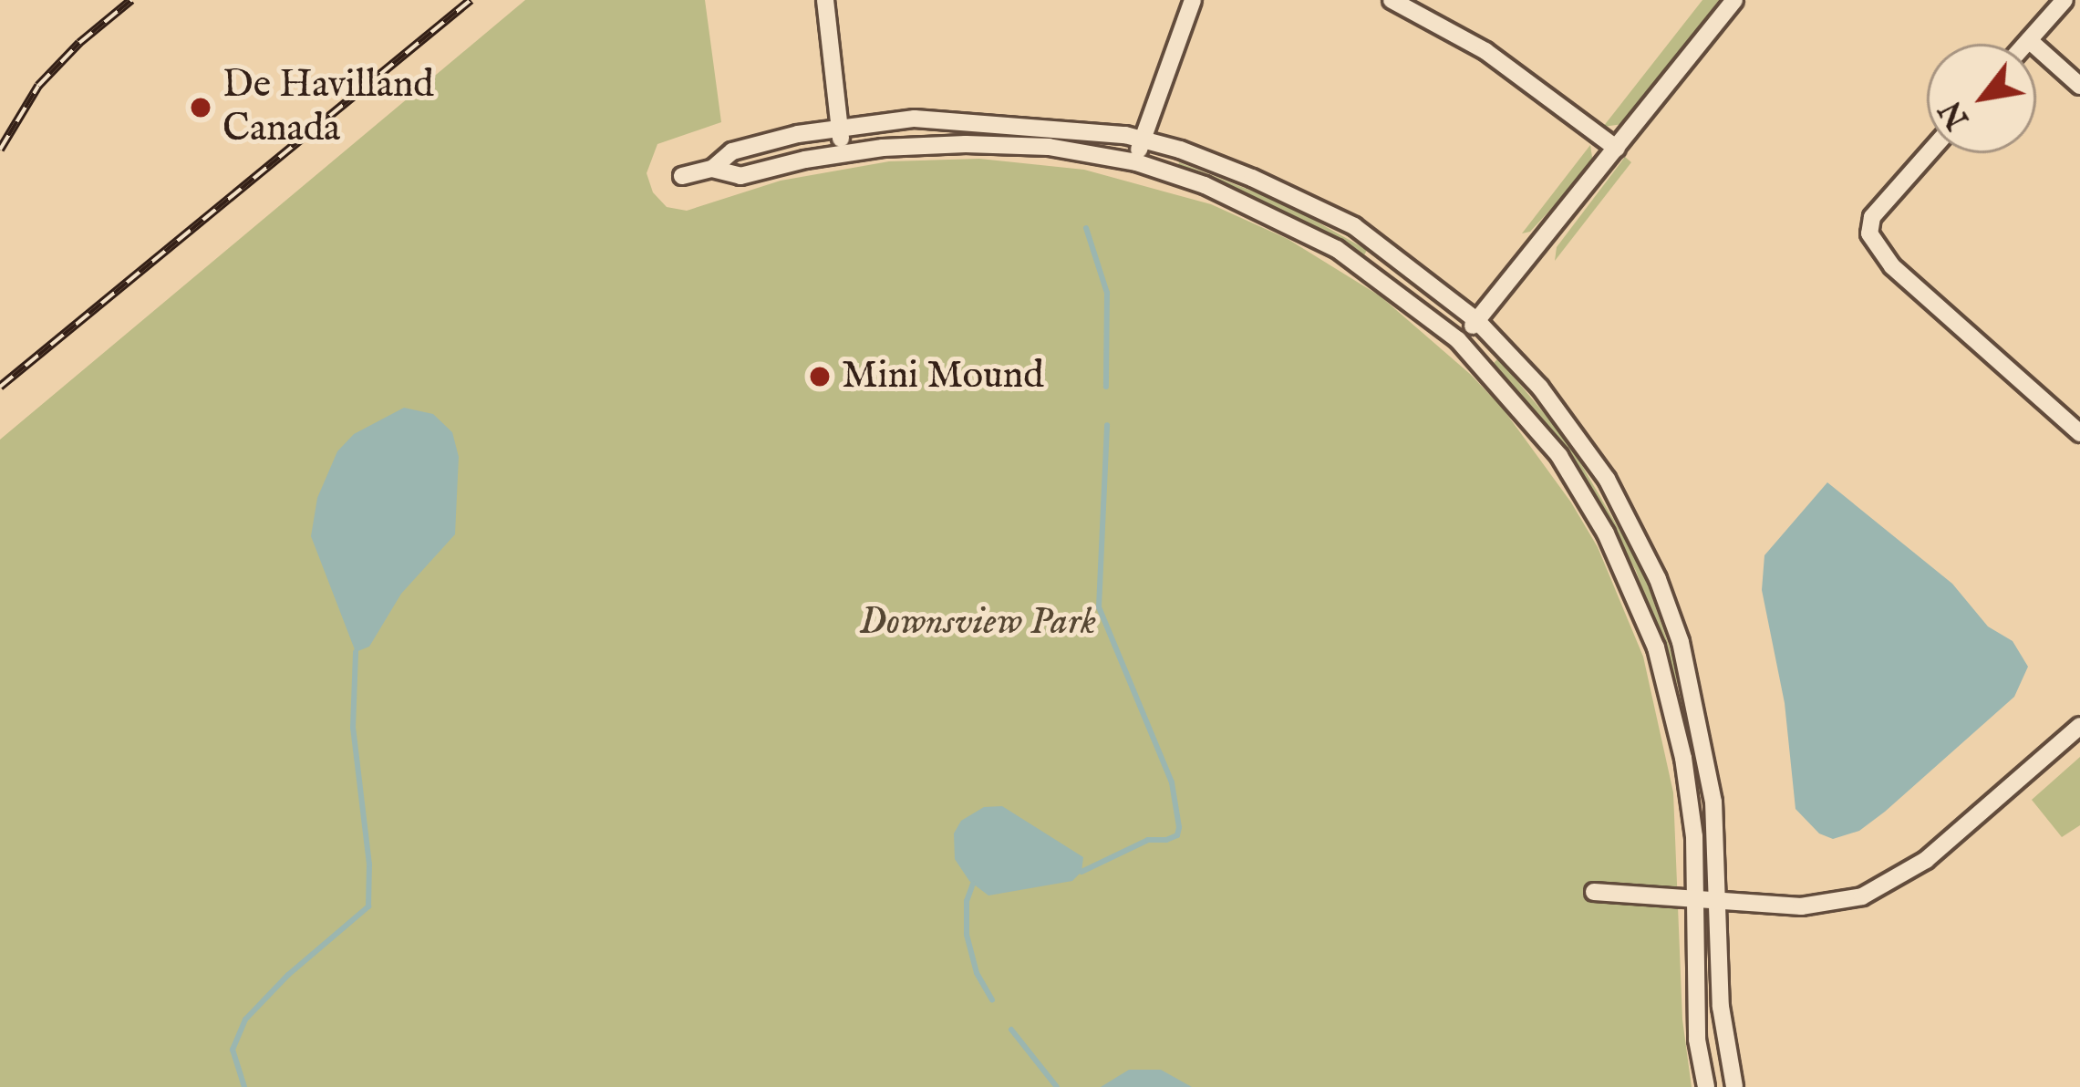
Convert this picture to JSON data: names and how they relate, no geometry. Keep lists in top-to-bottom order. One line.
{"parks":["Downsview Park"],"places":["De Havilland Canada","Mini Mound"],"north":"bottom left"}
